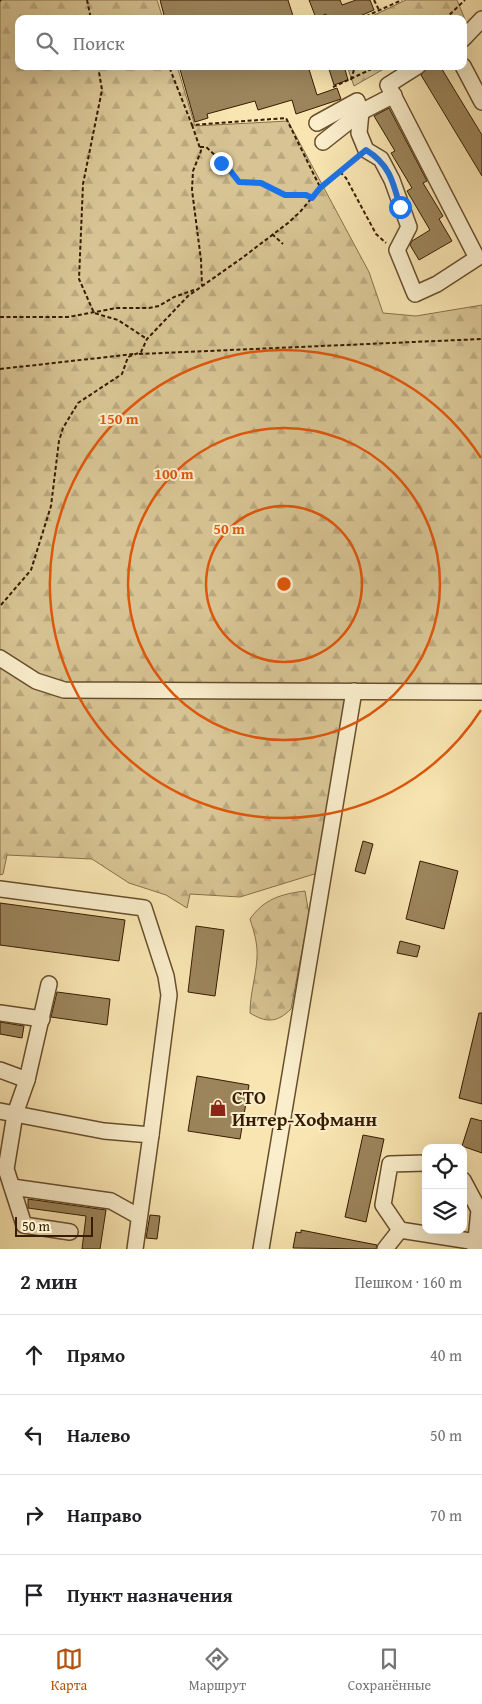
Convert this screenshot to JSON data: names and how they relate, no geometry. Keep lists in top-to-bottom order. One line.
{"places":{"shop":["СТО Интер-Хофманн"]},"scale_bar":"50 m","page":{"search":"Поиск","scale":"50 m","heading":["2 мин","Пешком · 160 m"],"list":[["Прямо","40 m"],["Налево","50 m"],["Направо","70 m"],"Пункт назначения"],"nav":["Карта","Маршрут","Сохранённые"]},"rings":["150 m","100 m","50 m"]}
